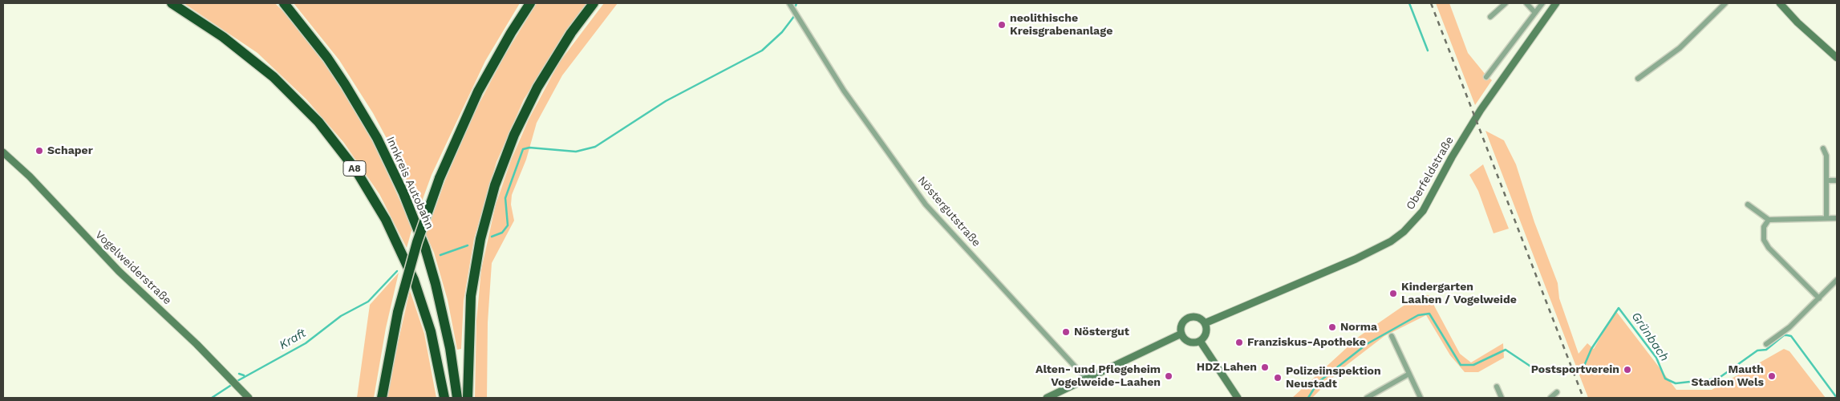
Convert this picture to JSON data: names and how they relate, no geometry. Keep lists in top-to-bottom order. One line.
{"streets":{"highway":["A8","Innkreis Autobahn"],"main road":["Oberfeldstraße","Vogelweiderstraße"],"street":["Nöstergutstraße"]},"water":["Grünbach","Kraft"],"places":["neolithische Kreisgrabenanlage","Schaper","Kindergarten Laahen / Vogelweide","Norma","Nöstergut","Franziskus-Apotheke","HDZ Lahen","Postsportverein","Alten- und Pflegeheim Vogelweide-Laahen","Mauth Stadion Wels","Polizeiinspektion Neustadt"]}
